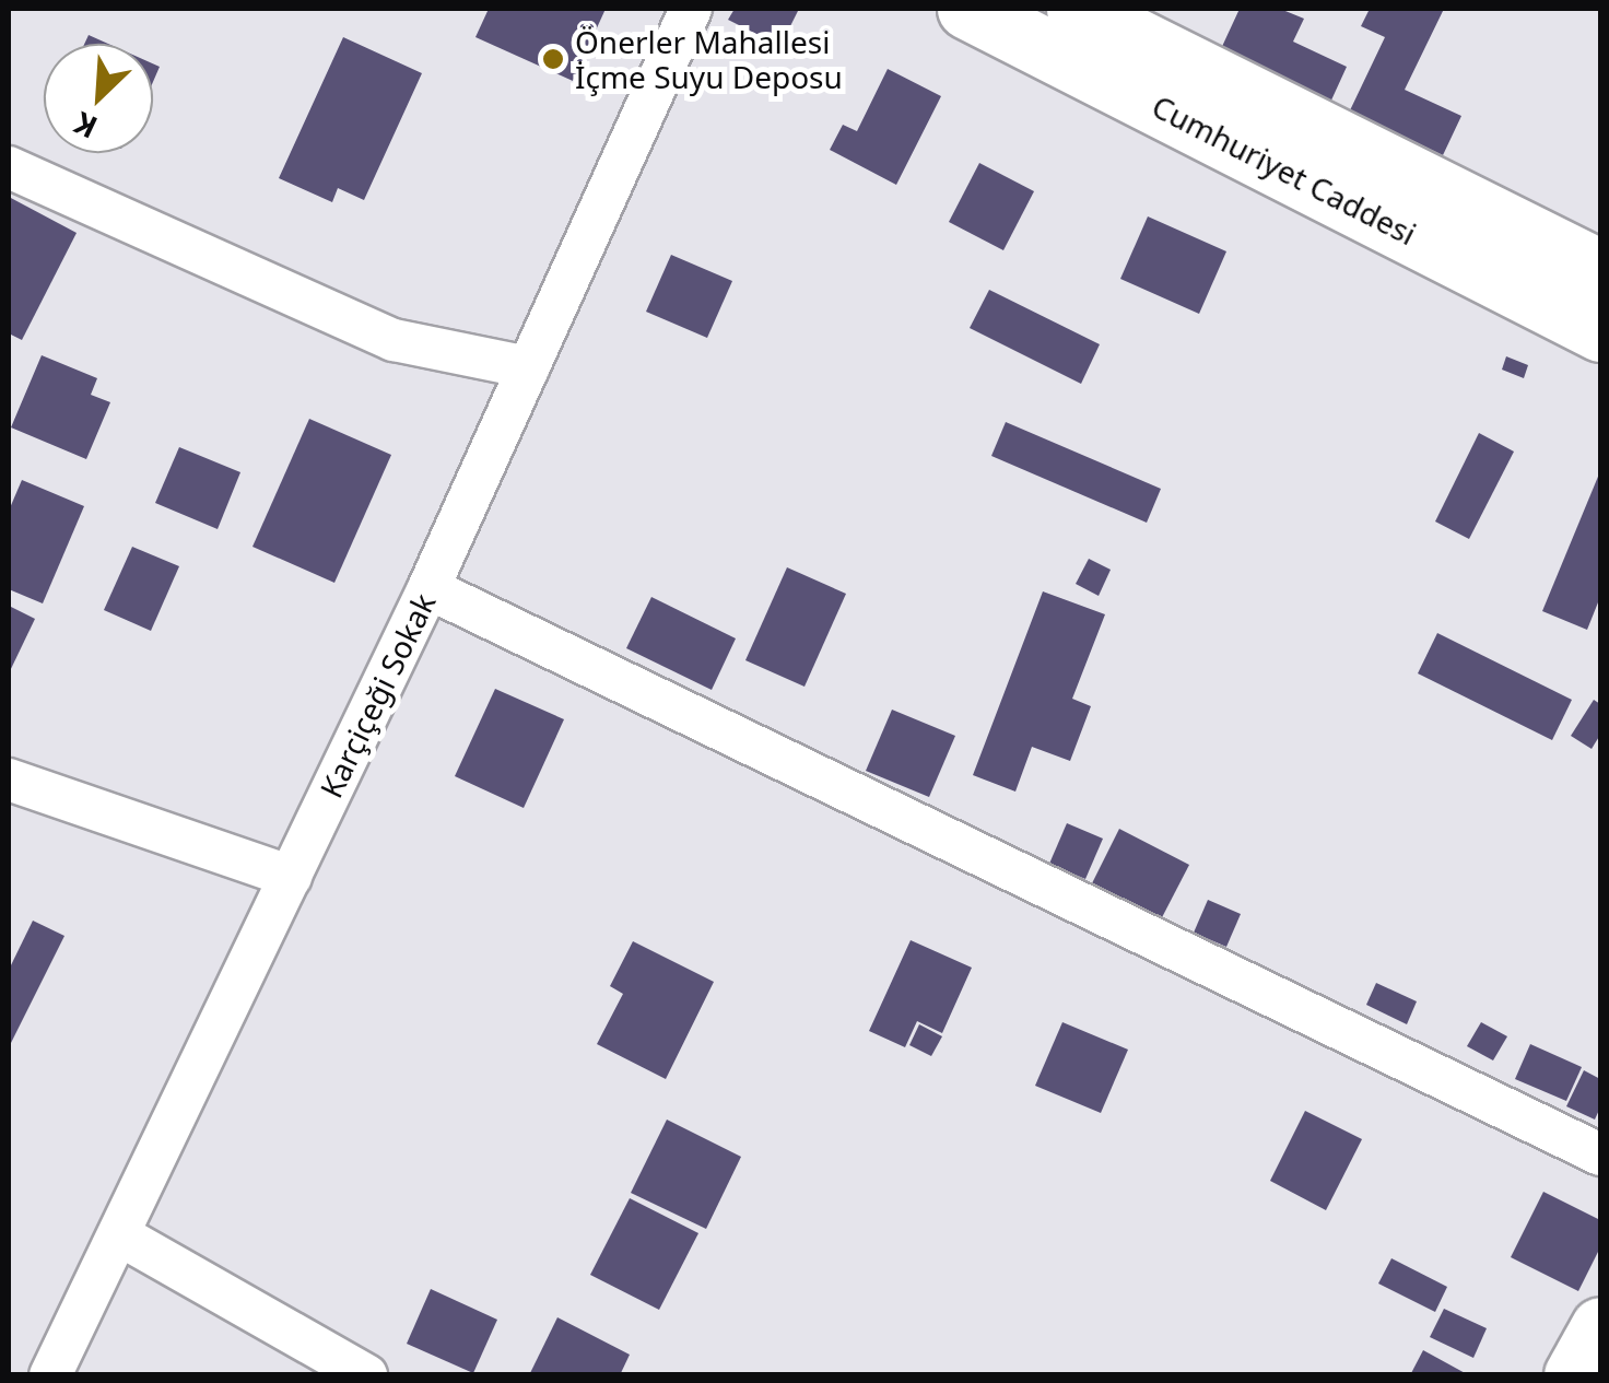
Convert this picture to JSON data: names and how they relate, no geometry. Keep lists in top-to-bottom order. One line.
{"streets":{"main road":["Cumhuriyet Caddesi"],"street":["Karçiçeği Sokak"]},"places":["Önerler Mahallesi İçme Suyu Deposu"],"north":"bottom left"}
